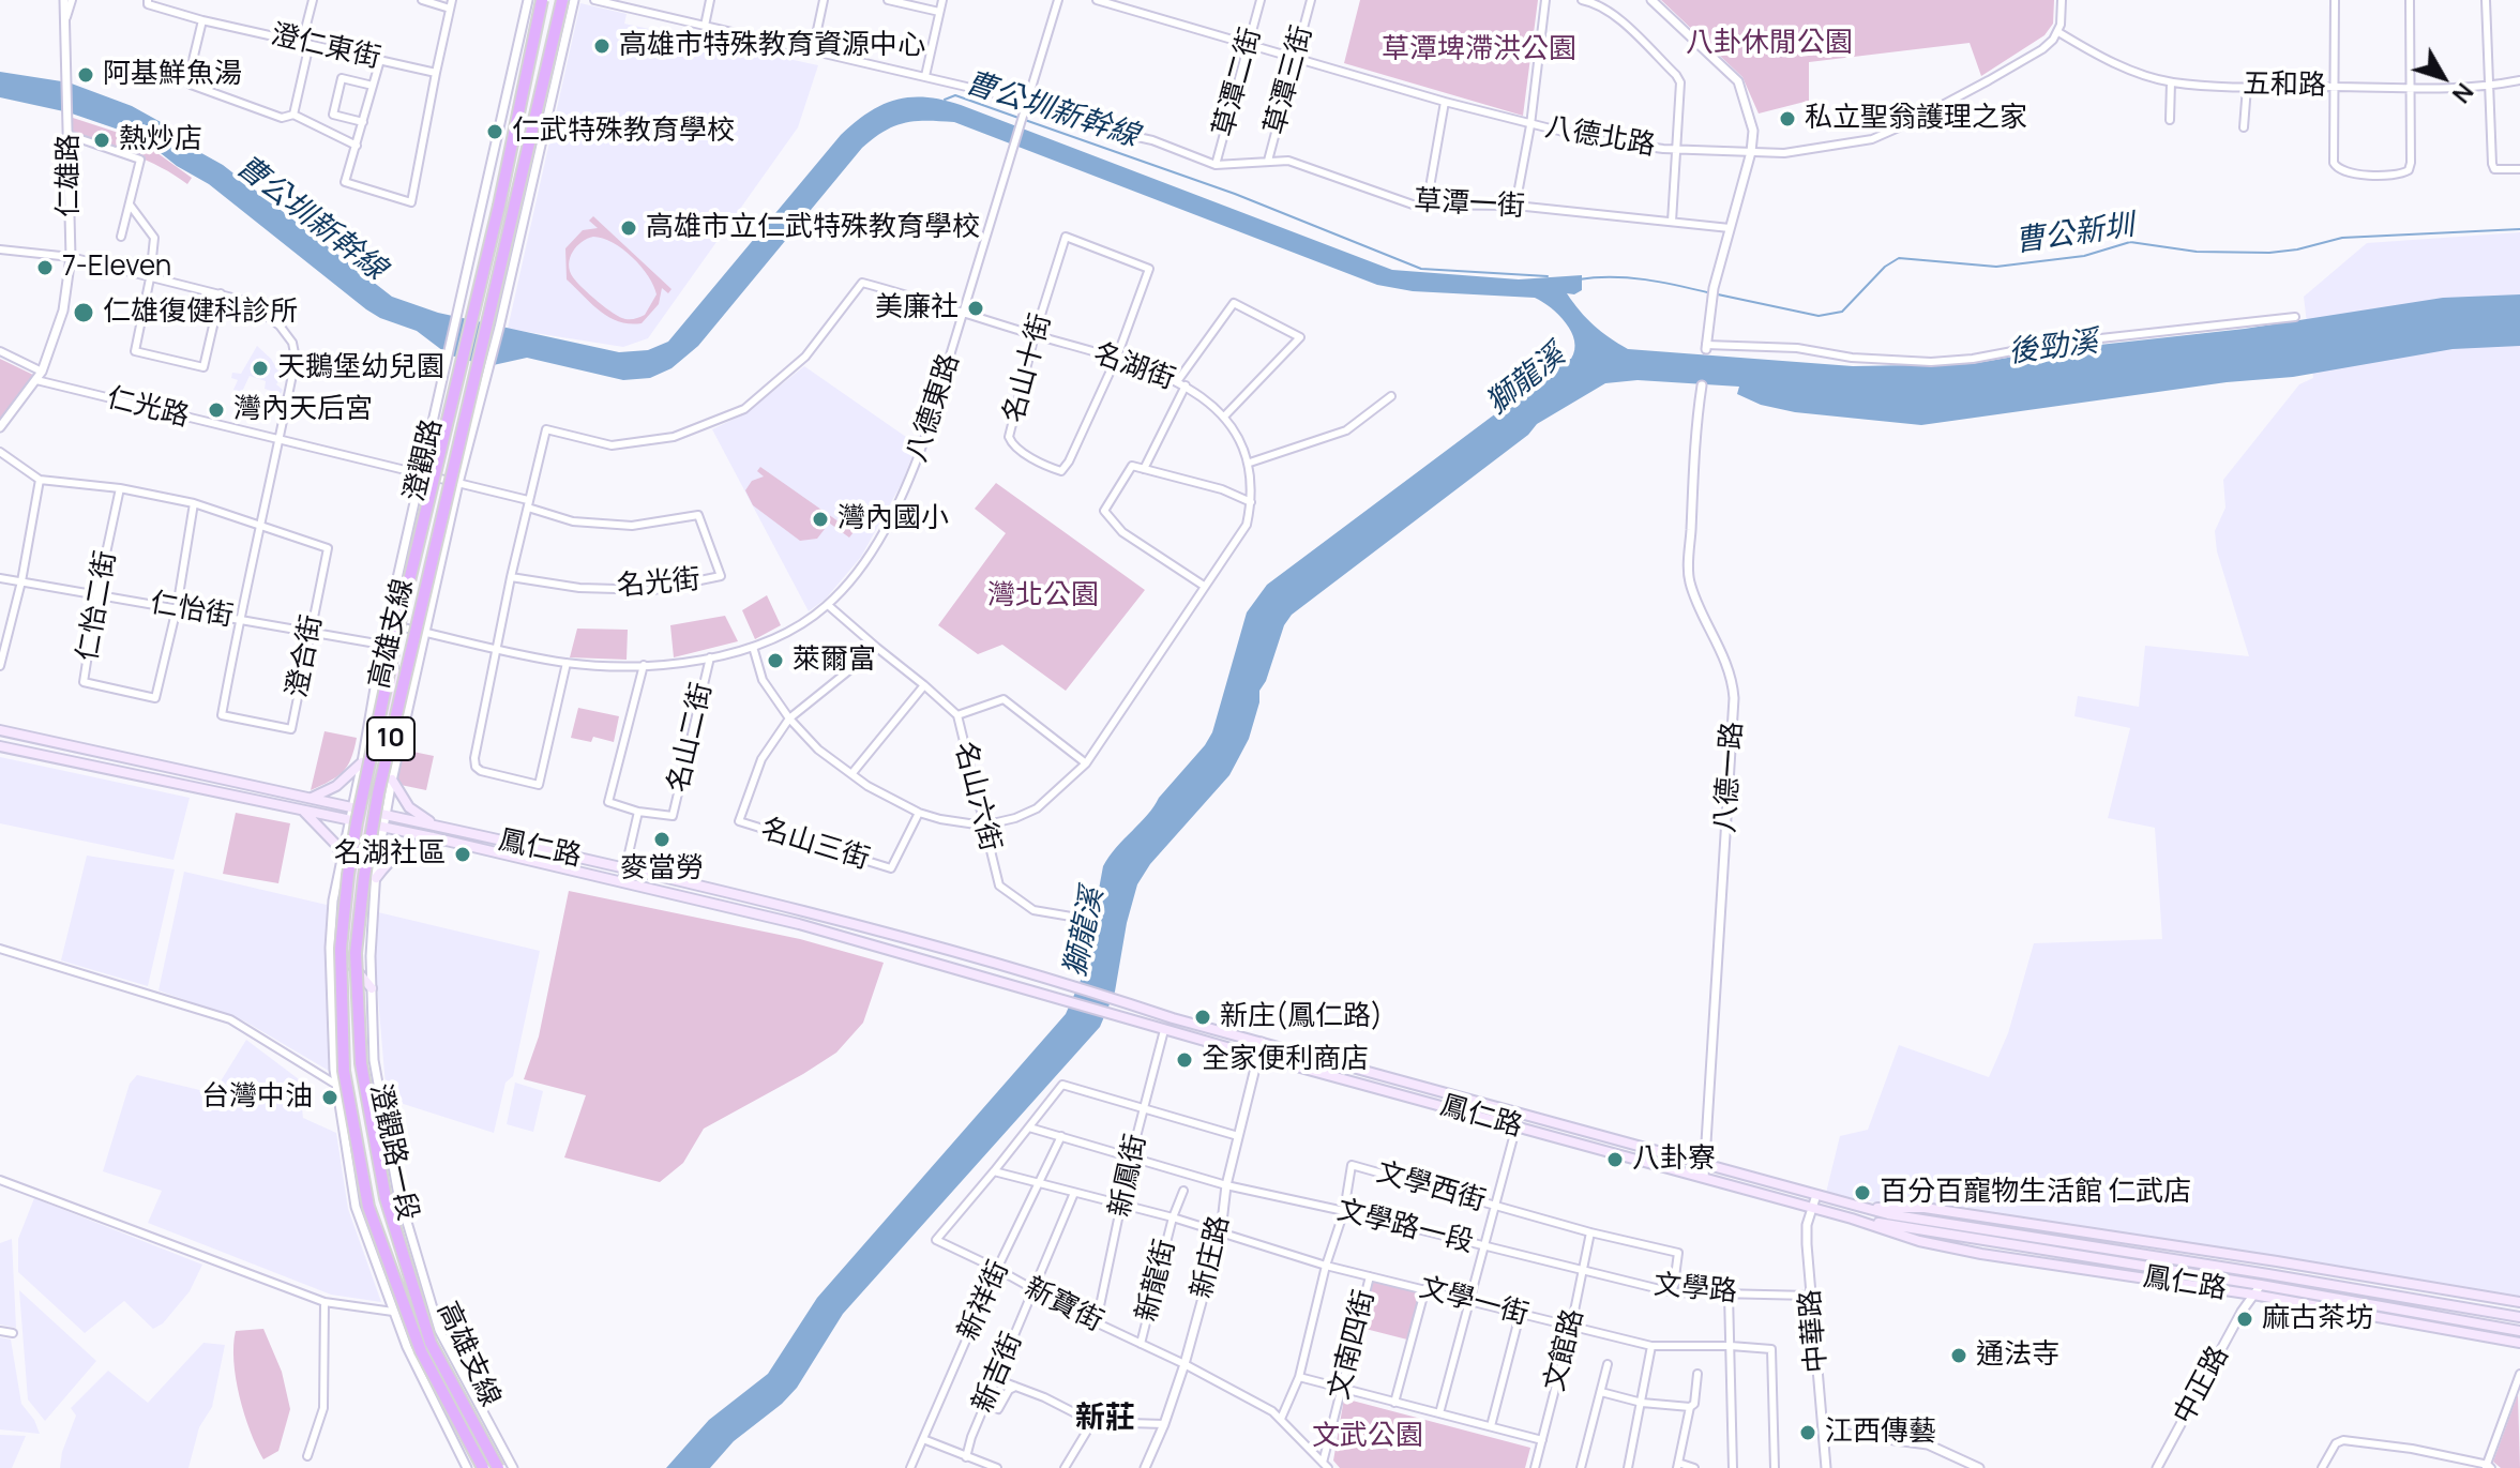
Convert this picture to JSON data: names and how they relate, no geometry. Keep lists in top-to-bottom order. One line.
{"streets":{"highway":["高雄支線","10"],"main road":["鳳仁路"],"street":["澄仁東街","草潭三街","草潭二街","五和路","八德北路","仁雄路","草潭一街","名湖街","名山十街","仁光路","八德東路","澄觀路","名光街","仁怡二街","仁怡街","澄合街","名山二街","八德一路","名山六街","名山三街","澄觀路一段","新鳳街","文學西街","文學路一段","新庄路","新龍街","文學路","新祥街","文學一街","新寶街","中華路","文南四街","文館路","新吉街","中正路"]},"crossings":[["草潭三街","八德北路"],["草潭三街","草潭一街"],["草潭二街","八德北路"],["草潭二街","草潭一街"],["五和路","八德北路"],["仁雄路","仁光路"],["仁雄路","澄合街"],["名湖街","名山十街"],["名湖街","仁光路"],["名湖街","八德東路"],["名湖街","名光街"],["名湖街","名山六街"],["名湖街","名山三街"],["仁光路","澄觀路"],["仁光路","名光街"],["仁光路","澄合街"],["八德東路","澄觀路"],["八德東路","名山二街"],["澄觀路","仁怡街"],["澄觀路","鳳仁路"],["澄觀路","澄觀路一段"],["仁怡二街","仁怡街"],["仁怡街","澄合街"],["八德一路","鳳仁路"],["鳳仁路","澄觀路一段"],["鳳仁路","新鳳街"],["鳳仁路","新庄路"],["鳳仁路","中華路"],["鳳仁路","中正路"],["新鳳街","文學路一段"],["新鳳街","文學一街"],["新鳳街","新寶街"],["文學西街","文學路一段"],["文學西街","文學路"],["文學西街","文學一街"],["文學西街","新寶街"],["文學西街","文館路"],["文學路一段","新庄路"],["文學路一段","文學路"],["文學路一段","新祥街"],["文學路一段","文館路"],["新庄路","文學一街"],["新庄路","新寶街"],["新龍街","文學一街"],["新龍街","新寶街"],["文學路","中華路"],["文學路","文館路"],["新祥街","文學一街"],["新祥街","新寶街"],["文學一街","新寶街"],["文學一街","文南四街"],["文學一街","文館路"],["文學一街","新吉街"],["新寶街","文南四街"],["新寶街","新吉街"]],"districts":["新莊"],"water":["曹公圳新幹線","曹公新圳","後勁溪","獅龍溪"],"parks":["八卦休閒公園","草潭埤滯洪公園","灣北公園","文武公園"],"places":["高雄市特殊教育資源中心","阿基鮮魚湯","私立聖翁護理之家","仁武特殊教育學校","熱炒店","高雄市立仁武特殊教育學校","7-Eleven","美廉社","仁雄復健科診所","天鵝堡幼兒園","灣內天后宮","灣內國小","萊爾富","麥當勞","名湖社區","新庄(鳳仁路)","全家便利商店","台灣中油","八卦寮","百分百寵物生活館 仁武店","麻古茶坊","通法寺","江西傳藝"],"north":"bottom right"}
